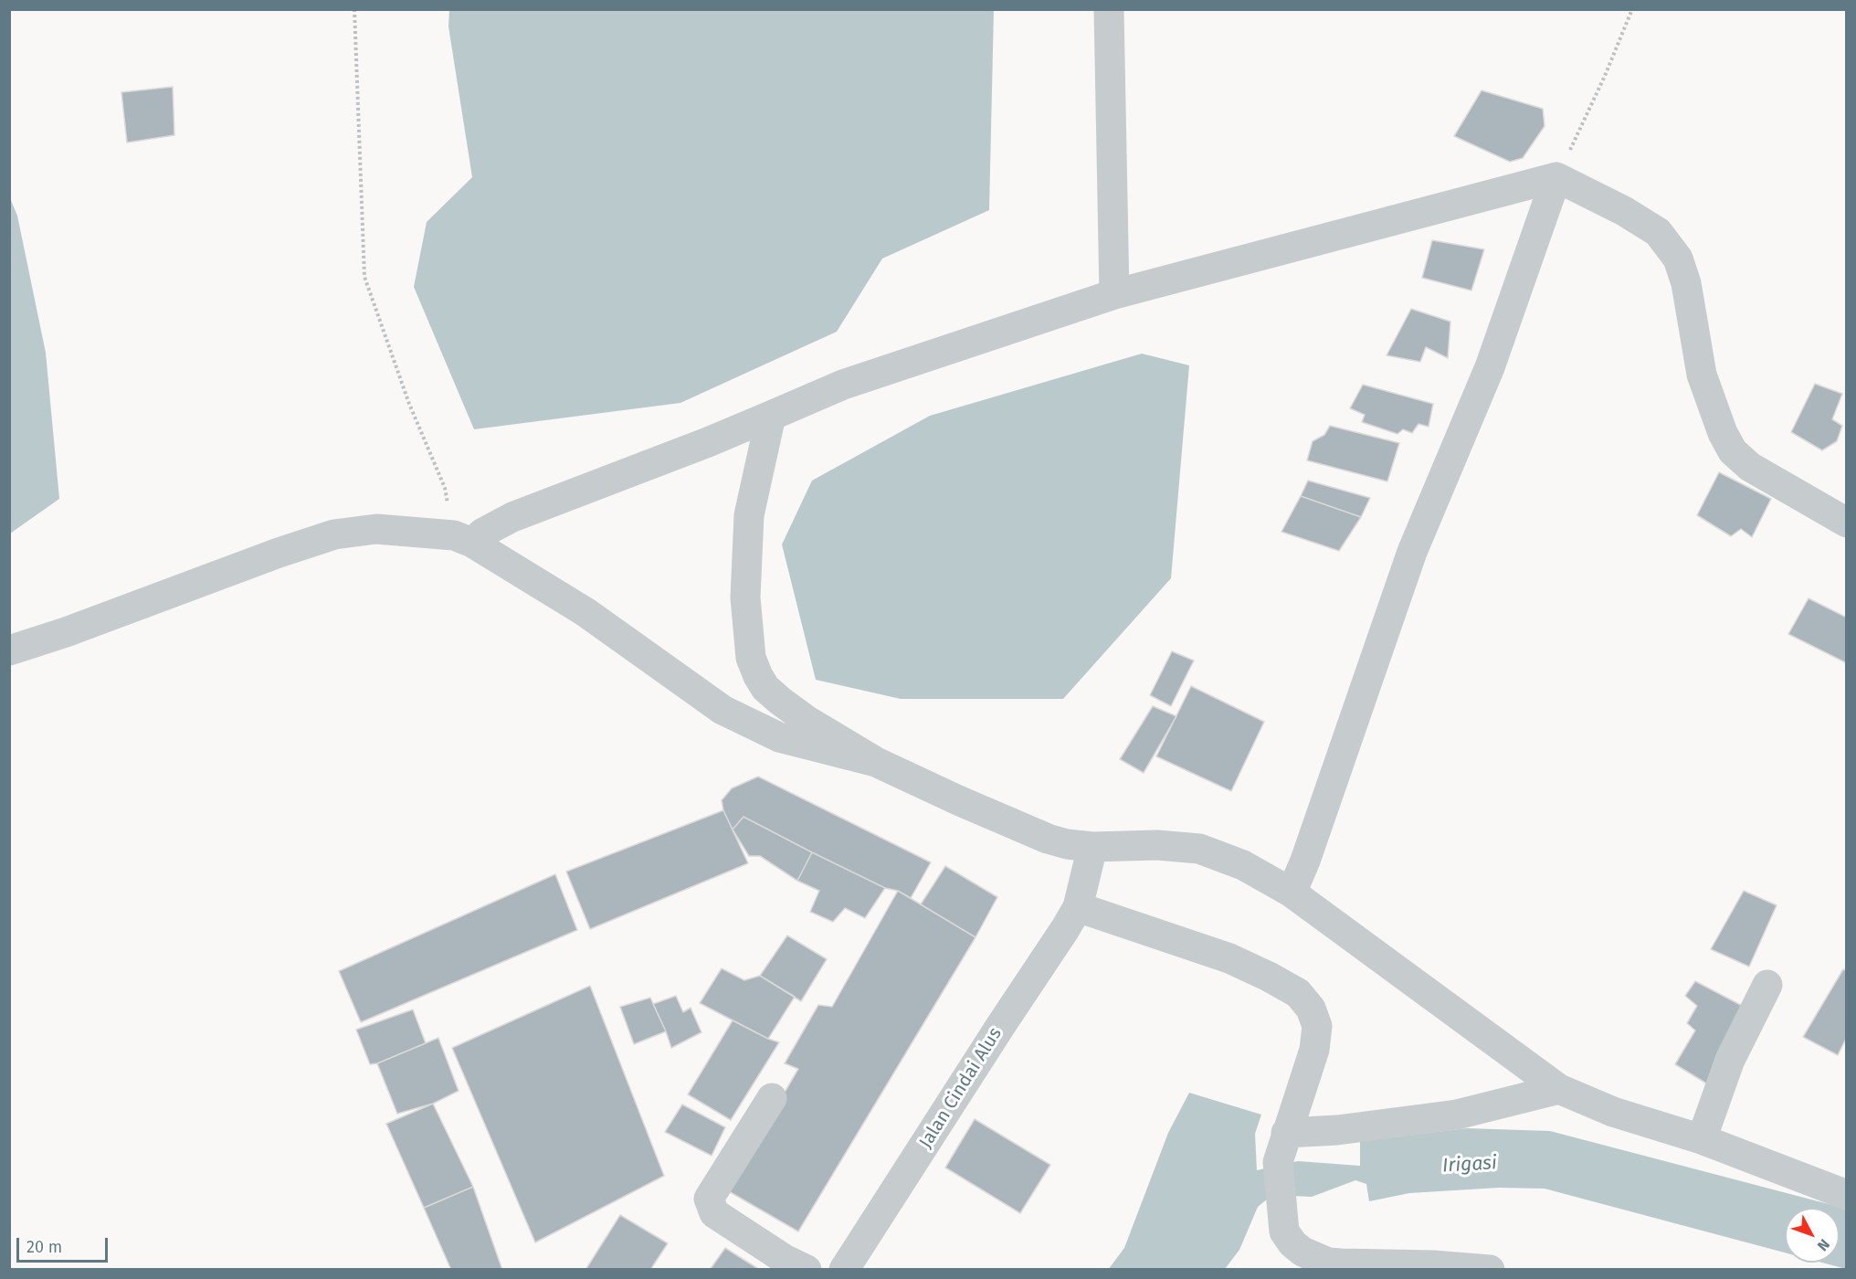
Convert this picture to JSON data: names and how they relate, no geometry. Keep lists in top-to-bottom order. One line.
{"streets":{"street":["Jalan Cindai Alus"]},"water":["Irigasi"],"scale_bar":"20 m","north":"bottom right"}
